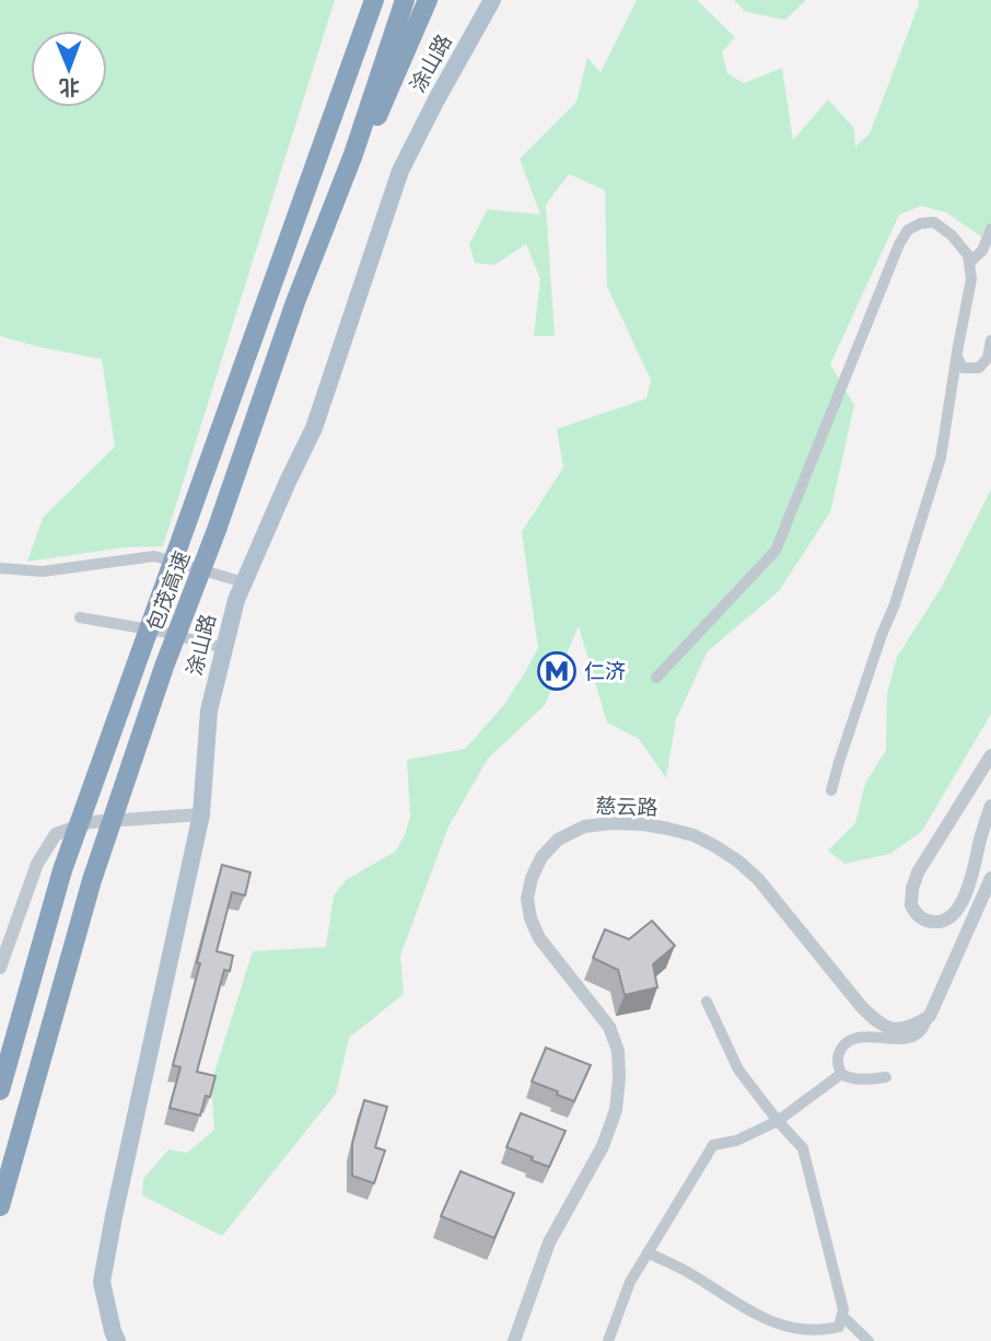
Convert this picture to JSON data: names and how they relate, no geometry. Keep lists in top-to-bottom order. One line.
{"streets":{"highway":["包茂高速"],"main road":["涂山路"],"street":["慈云路"]},"places":{"metro station":["仁济"]},"north":"bottom"}
